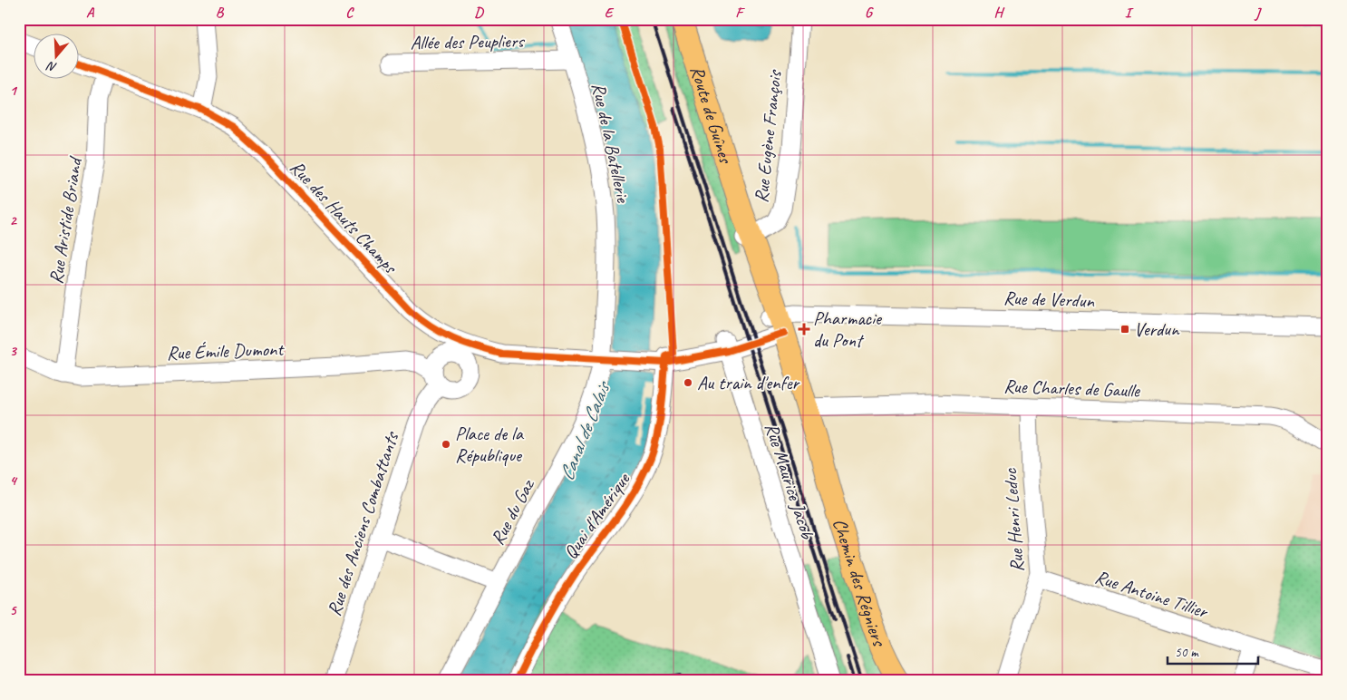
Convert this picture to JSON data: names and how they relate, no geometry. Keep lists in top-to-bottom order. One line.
{"streets":{"main road":["Route de Guînes","Chemin des Régniers"],"street":["Allée des Peupliers","Rue Eugène François","Rue de la Batellerie","Rue des Hauts Champs","Rue Aristide Briand","Rue de Verdun","Rue Émile Dumont","Rue Charles de Gaulle","Rue Maurice Jacob","Rue du Gaz","Quai d'Amérique","Rue Henri Leduc","Rue des Anciens Combattants","Rue Antoine Tillier"]},"crossings":[["Allée des Peupliers","Rue de la Batellerie"],["Route de Guînes","Rue Eugène François"],["Route de Guînes","Rue de Verdun"],["Route de Guînes","Chemin des Régniers"],["Rue de la Batellerie","Rue des Hauts Champs"],["Rue de la Batellerie","Rue du Gaz"],["Rue des Hauts Champs","Rue Aristide Briand"],["Rue des Hauts Champs","Rue de Verdun"],["Rue des Hauts Champs","Rue Émile Dumont"],["Rue des Hauts Champs","Rue Maurice Jacob"],["Rue des Hauts Champs","Rue du Gaz"],["Rue des Hauts Champs","Quai d'Amérique"],["Rue des Hauts Champs","Rue des Anciens Combattants"],["Rue Aristide Briand","Rue Émile Dumont"],["Rue de Verdun","Rue Maurice Jacob"],["Rue de Verdun","Chemin des Régniers"],["Rue Émile Dumont","Rue des Anciens Combattants"],["Rue Charles de Gaulle","Rue Henri Leduc"],["Rue Charles de Gaulle","Chemin des Régniers"],["Rue Henri Leduc","Rue Antoine Tillier"]],"water":["Canal de Calais"],"places":{"health":["Pharmacie du Pont"],"transit":["Verdun"],"other":["Au train d'enfer","Place de la République"]},"scale_bar":"50 m","north":"bottom","grid":{"columns":["A","B","C","D","E","F","G","H","I","J"],"rows":["1","2","3","4","5"]}}
